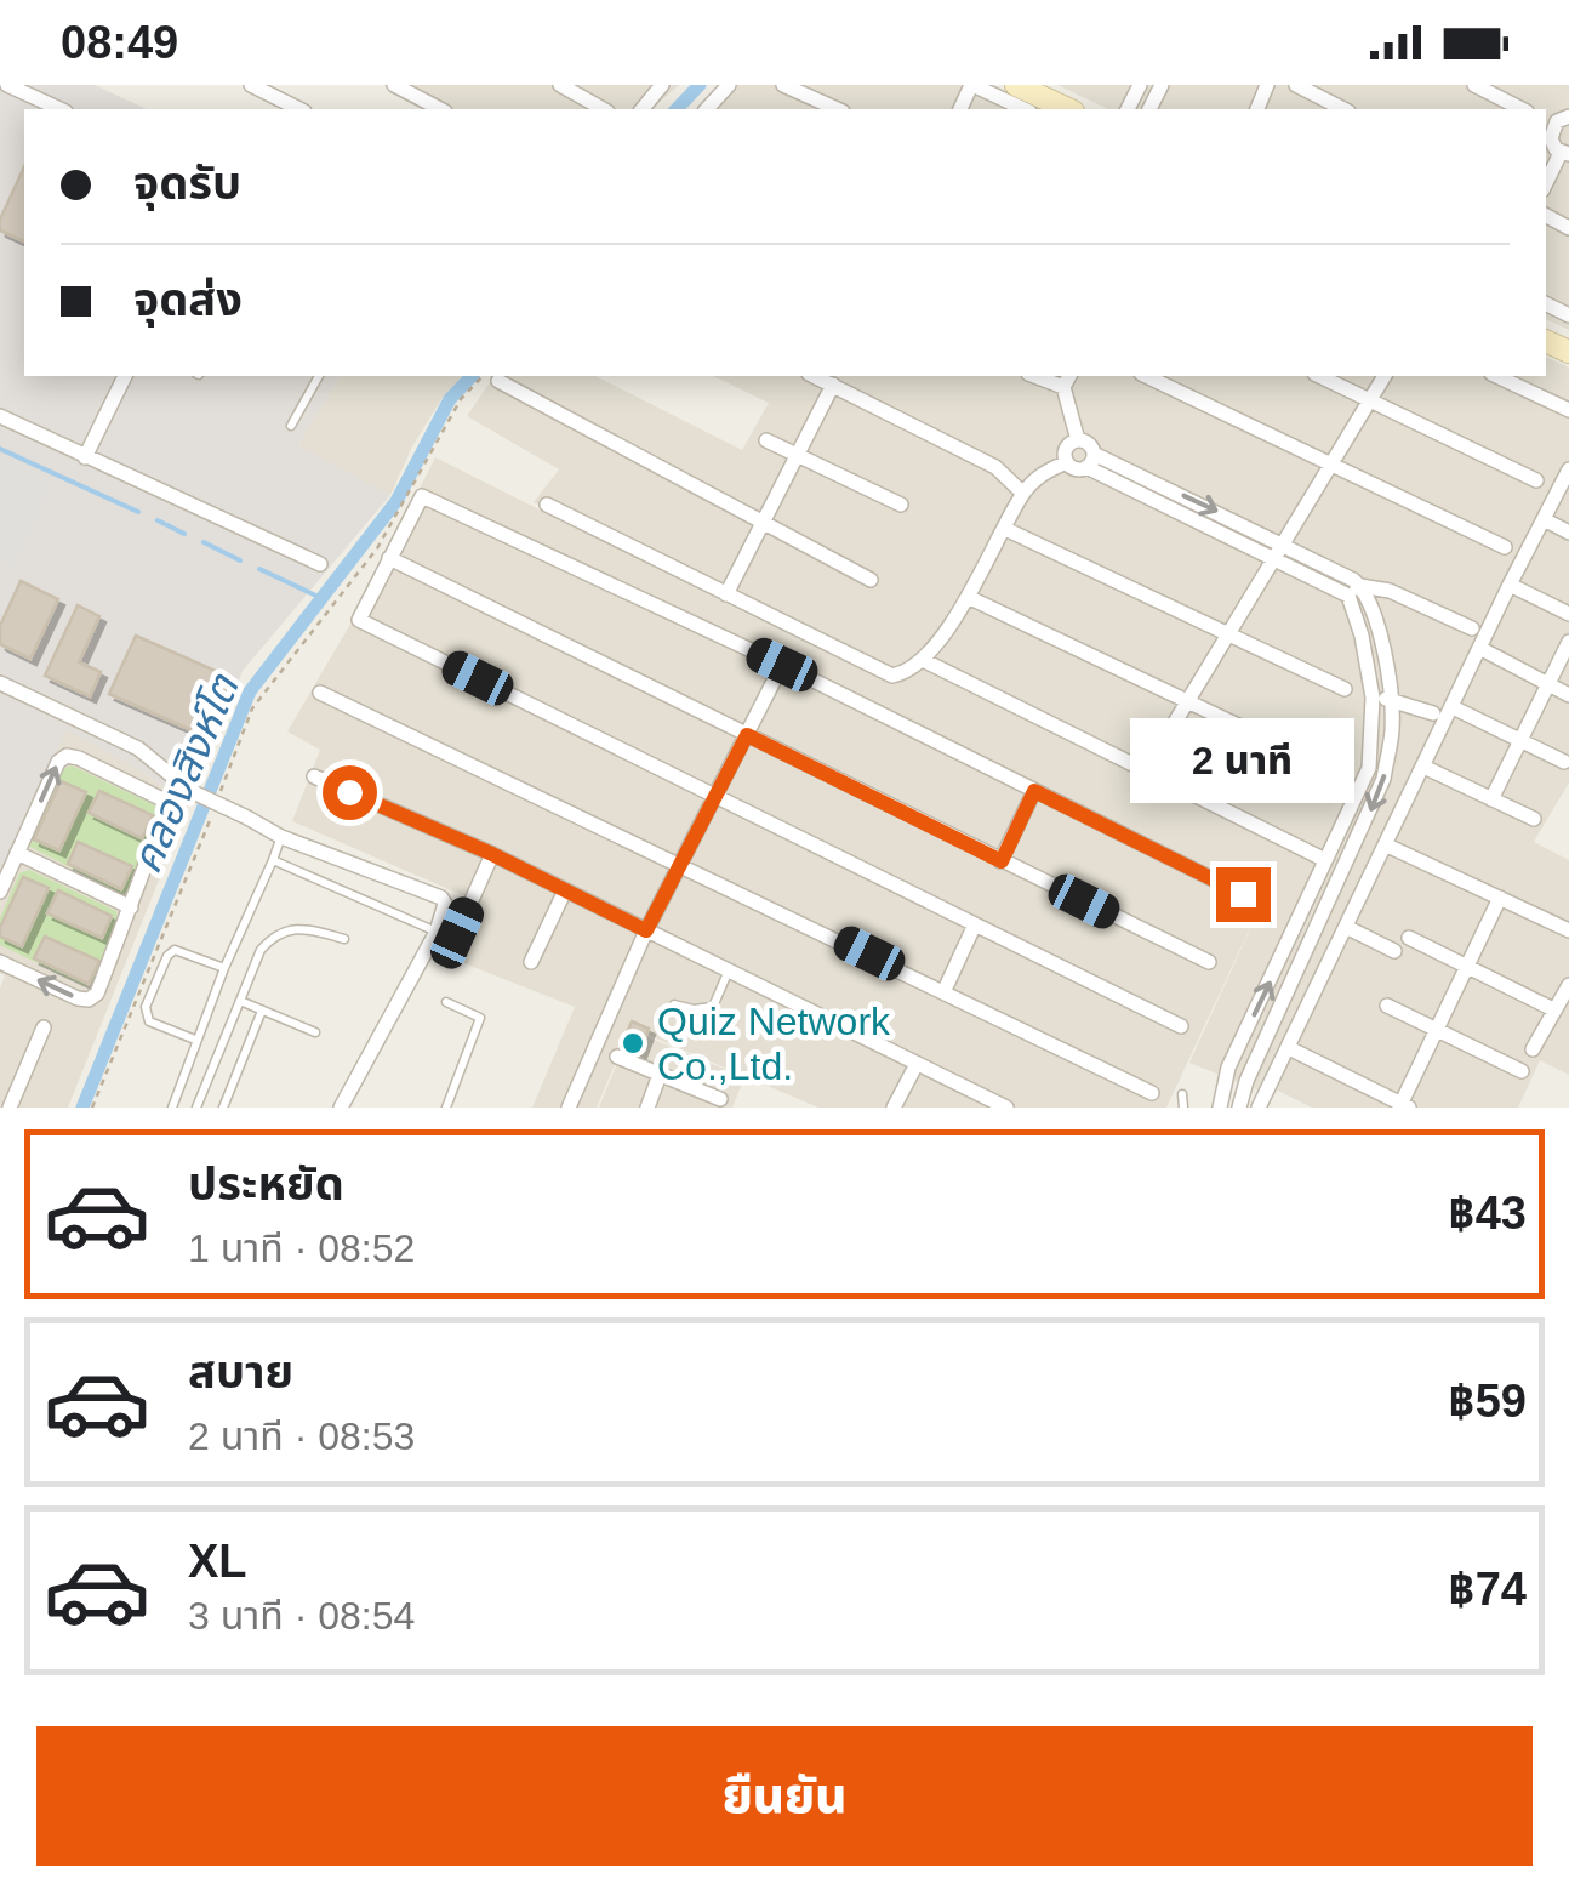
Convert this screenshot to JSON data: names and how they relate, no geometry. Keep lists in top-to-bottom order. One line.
{"water":["คลองสิงห์โต"],"places":["Quiz Network Co.,Ltd."],"page":{"status":"08:49","banner":["จุดรับ","จุดส่ง"],"bubble":"2 นาที","list":[{"name":"ประหยัด","note":"1 นาที · 08:52","value":"฿43"},{"name":"สบาย","note":"2 นาที · 08:53","value":"฿59"},{"name":"XL","note":"3 นาที · 08:54","value":"฿74"}],"buttons":"ยืนยัน"}}
